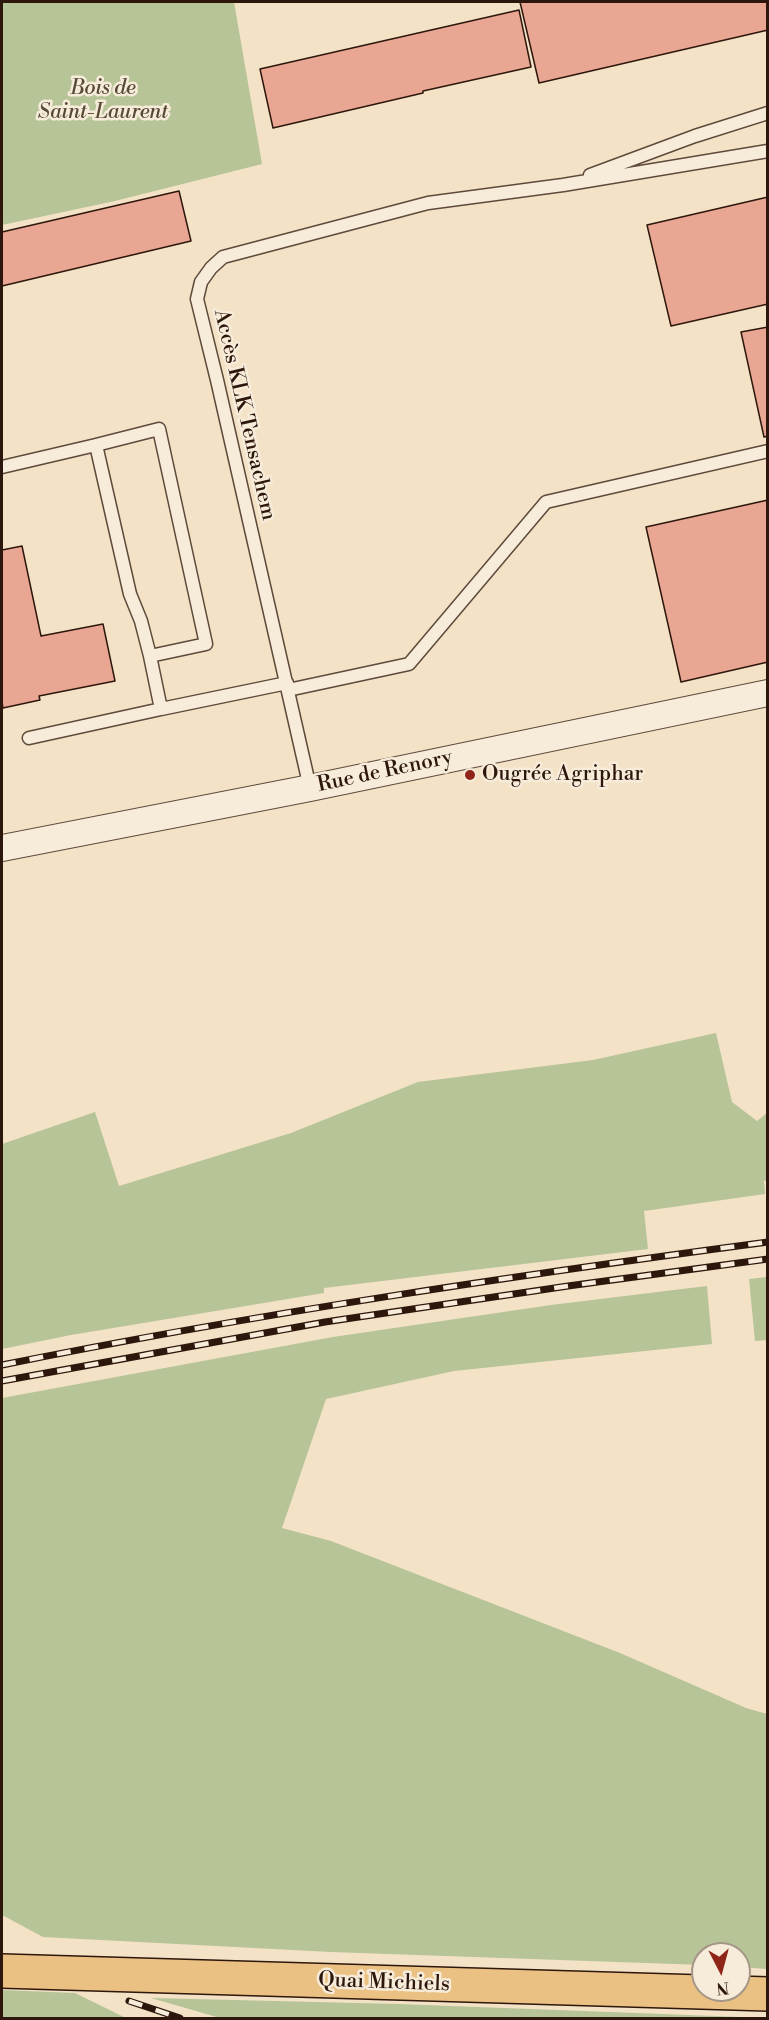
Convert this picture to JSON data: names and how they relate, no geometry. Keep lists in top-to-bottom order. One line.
{"streets":{"main road":["Quai Michiels"],"street":["Rue de Renory"],"lane":["Accès KLK Tensachem"]},"crossings":[["Accès KLK Tensachem","Rue de Renory"]],"parks":["Bois de Saint-Laurent"],"places":["Ougrée Agriphar"],"north":"bottom"}
